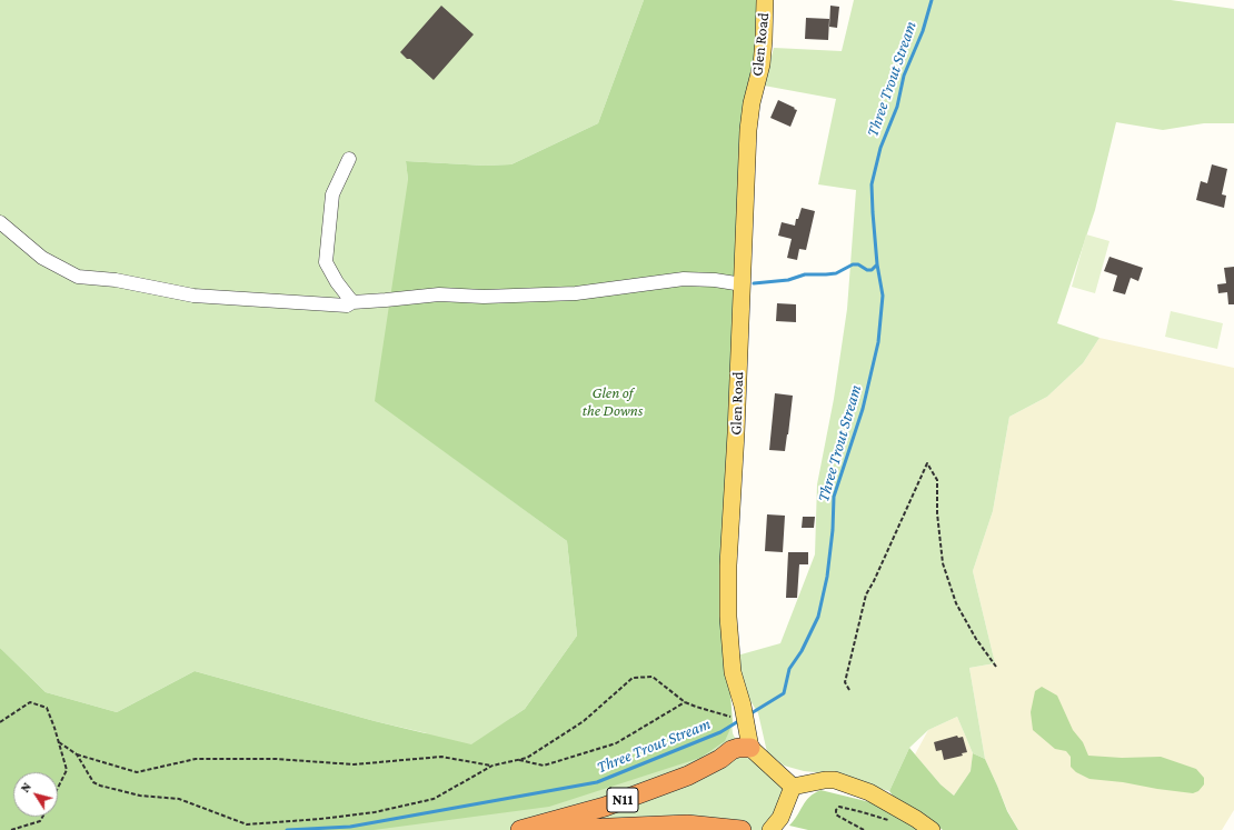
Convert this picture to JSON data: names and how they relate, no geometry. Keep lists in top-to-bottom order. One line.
{"streets":{"highway":["N11"],"main road":["Glen Road"]},"crossings":[["Glen Road","N11"]],"water":["Three Trout Stream"],"parks":["Glen of the Downs"],"north":"top left"}
